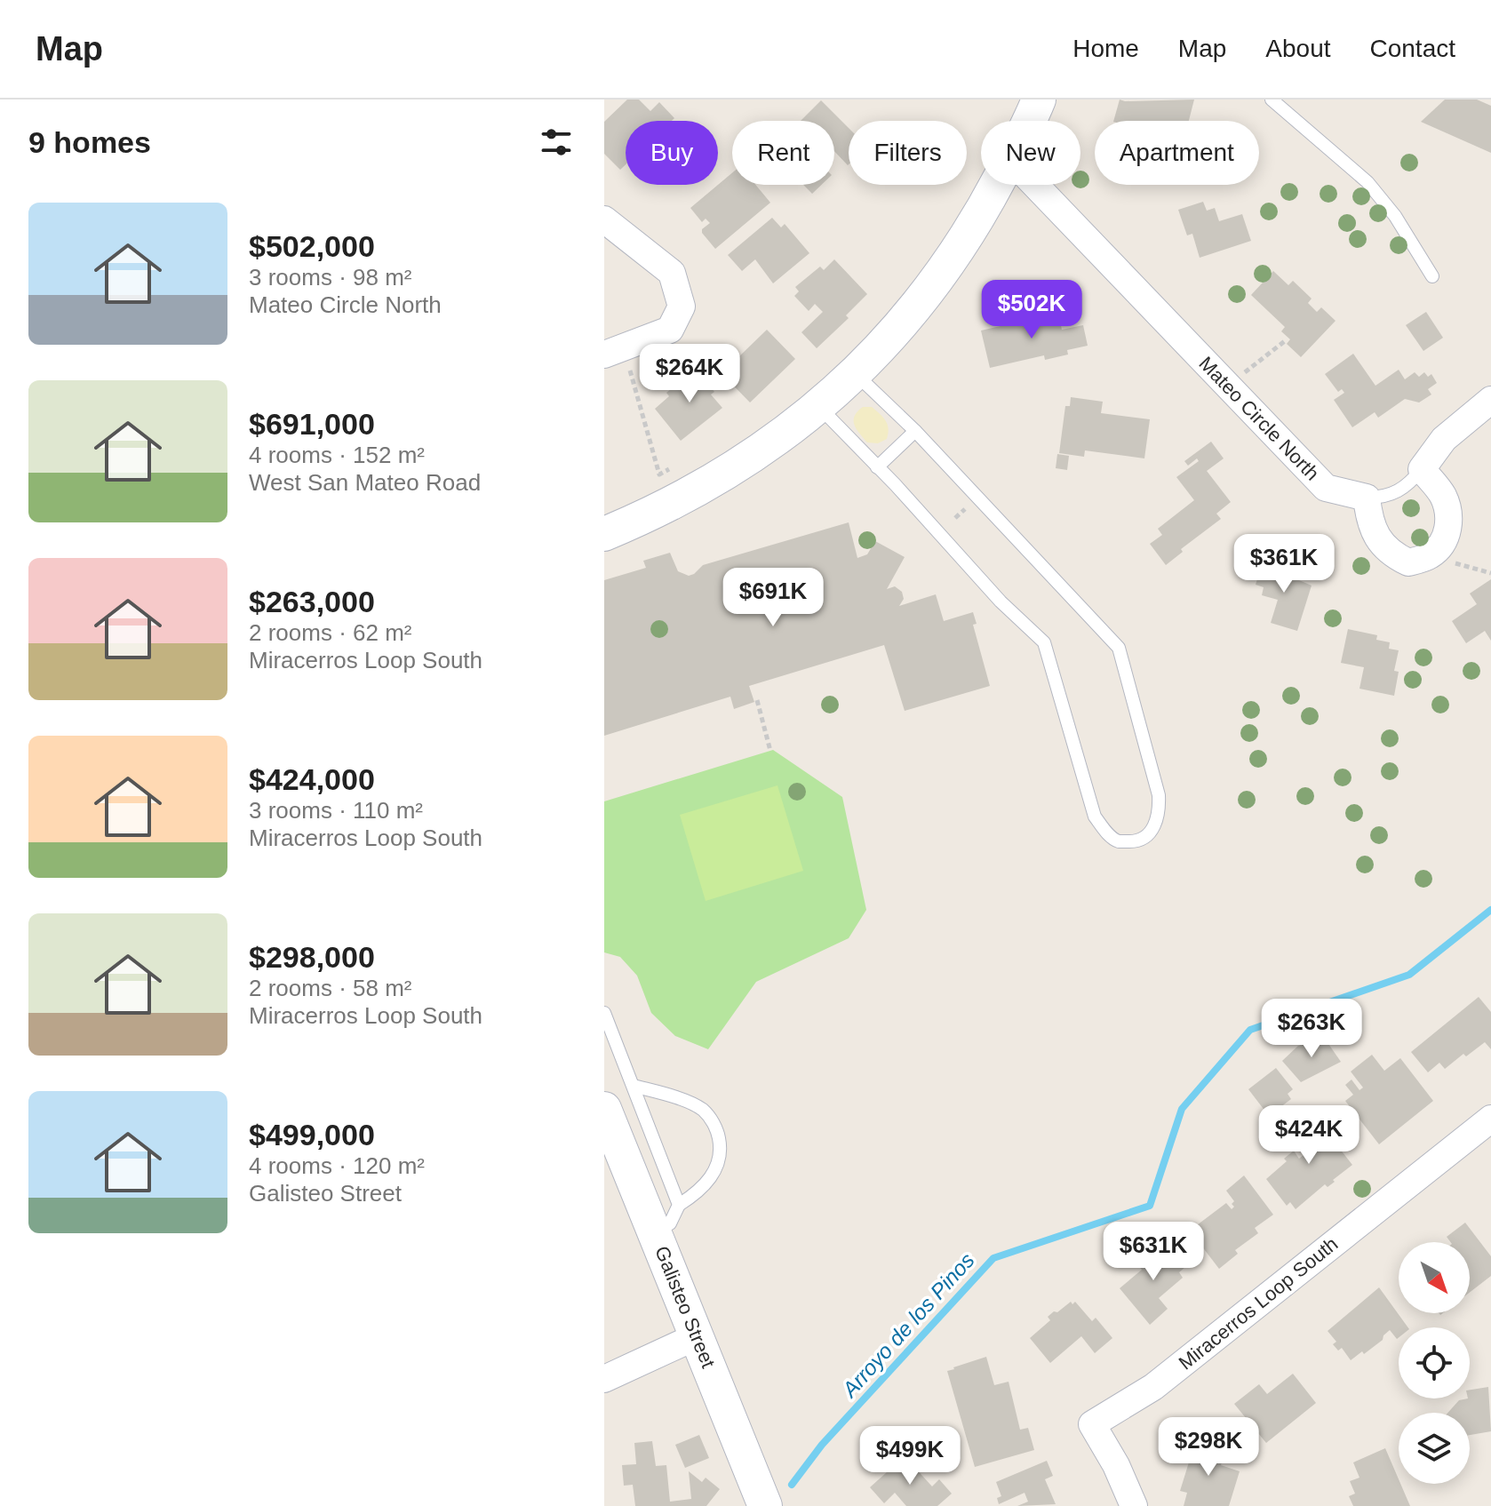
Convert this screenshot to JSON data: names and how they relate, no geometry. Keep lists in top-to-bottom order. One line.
{"streets":{"street":["Mateo Circle North","Miracerros Loop South","Galisteo Street"]},"water":["Arroyo de los Pinos"],"north":"bottom right","page":{"header":"Map","nav":["Home","Map","About","Contact"],"heading":"9 homes","chip":["Buy","Rent","Filters","New","Apartment"],"list":[{"name":"$502,000","note":"3 rooms · 98 m² · Mateo Circle North"},{"name":"$691,000","note":"4 rooms · 152 m² · West San Mateo Road"},{"name":"$263,000","note":"2 rooms · 62 m² · Miracerros Loop South"},{"name":"$424,000","note":"3 rooms · 110 m² · Miracerros Loop South"},{"name":"$298,000","note":"2 rooms · 58 m² · Miracerros Loop South"},{"name":"$499,000","note":"4 rooms · 120 m² · Galisteo Street"}],"price":["$502K","$264K","$361K","$691K","$263K","$424K","$631K","$298K","$499K"]}}
